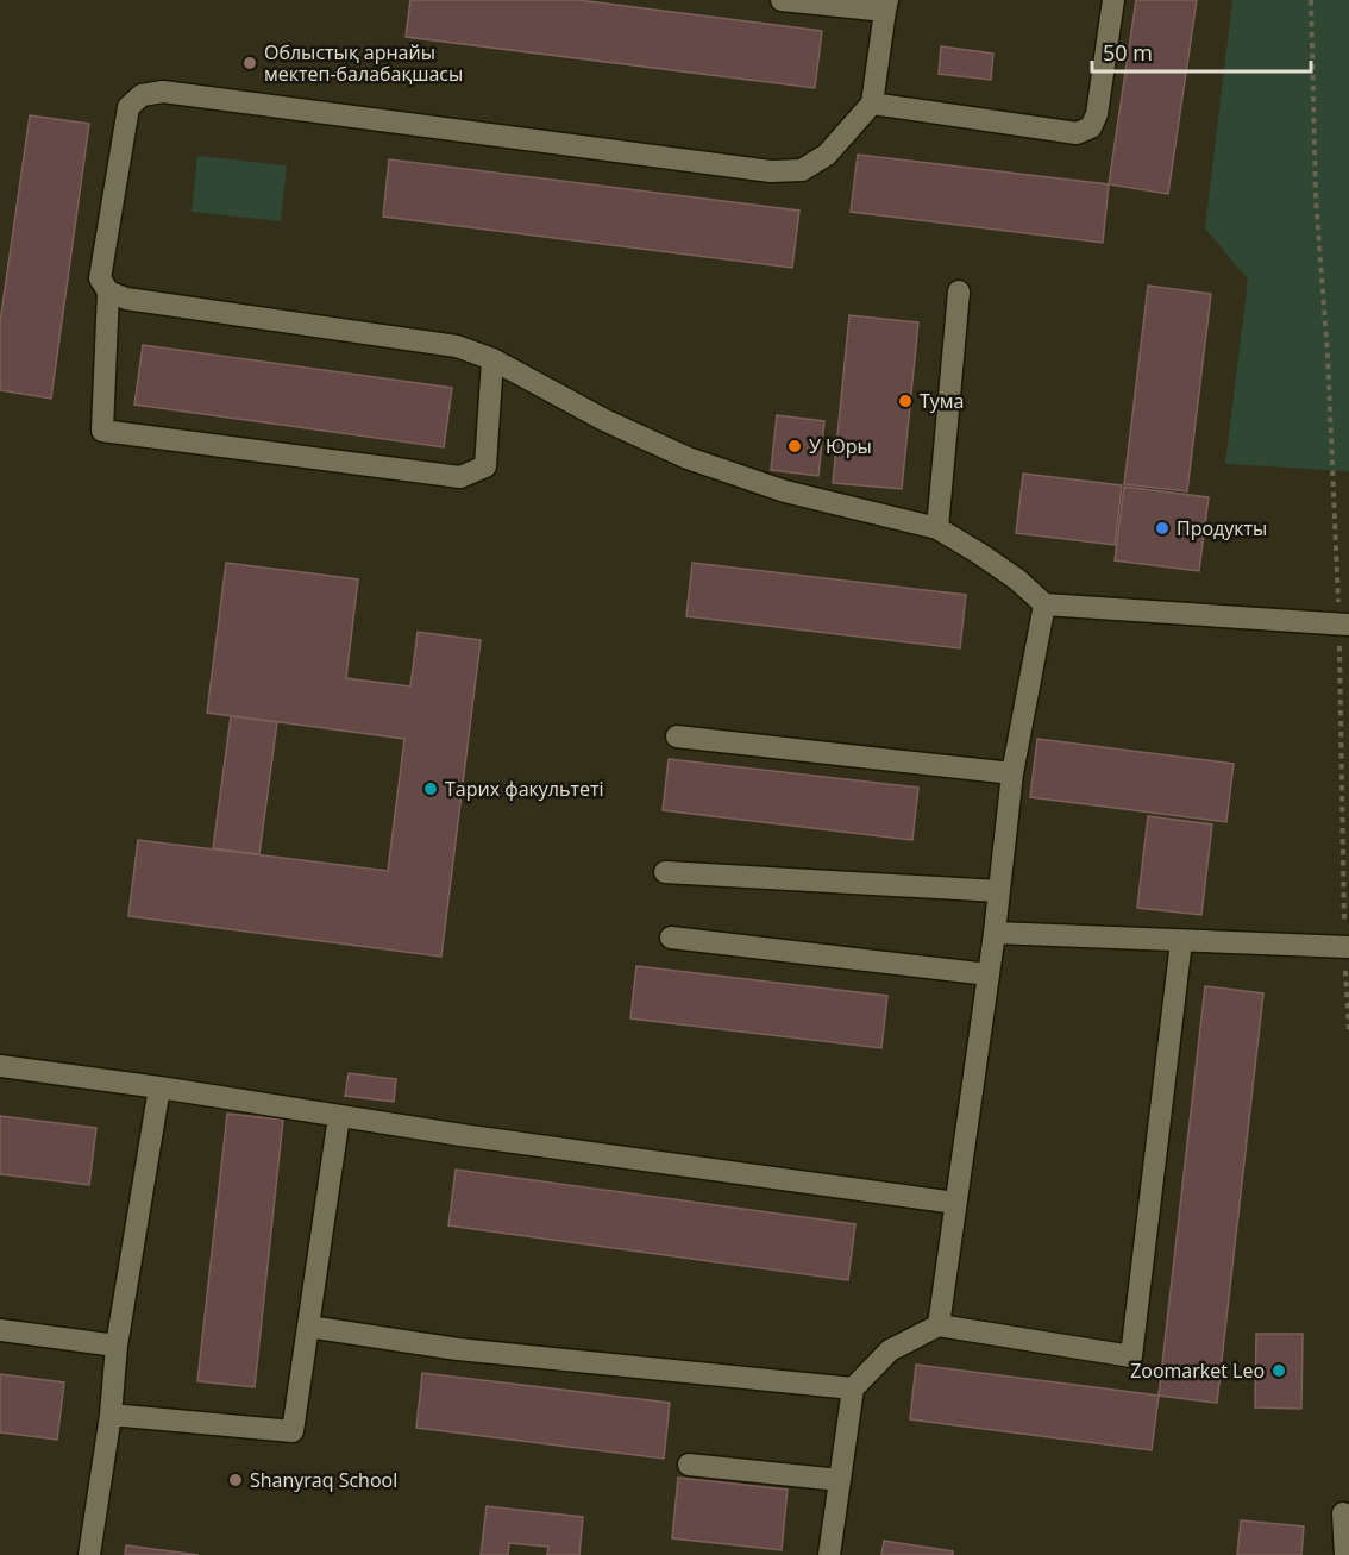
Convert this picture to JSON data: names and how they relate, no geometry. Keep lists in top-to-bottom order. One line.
{"places":["Облыстық арнайы мектеп-балабақшасы","Тума","У Юры","Продукты","Тарих факультеті","Zoomarket Leo","Shanyraq School"],"scale_bar":"50 m"}
